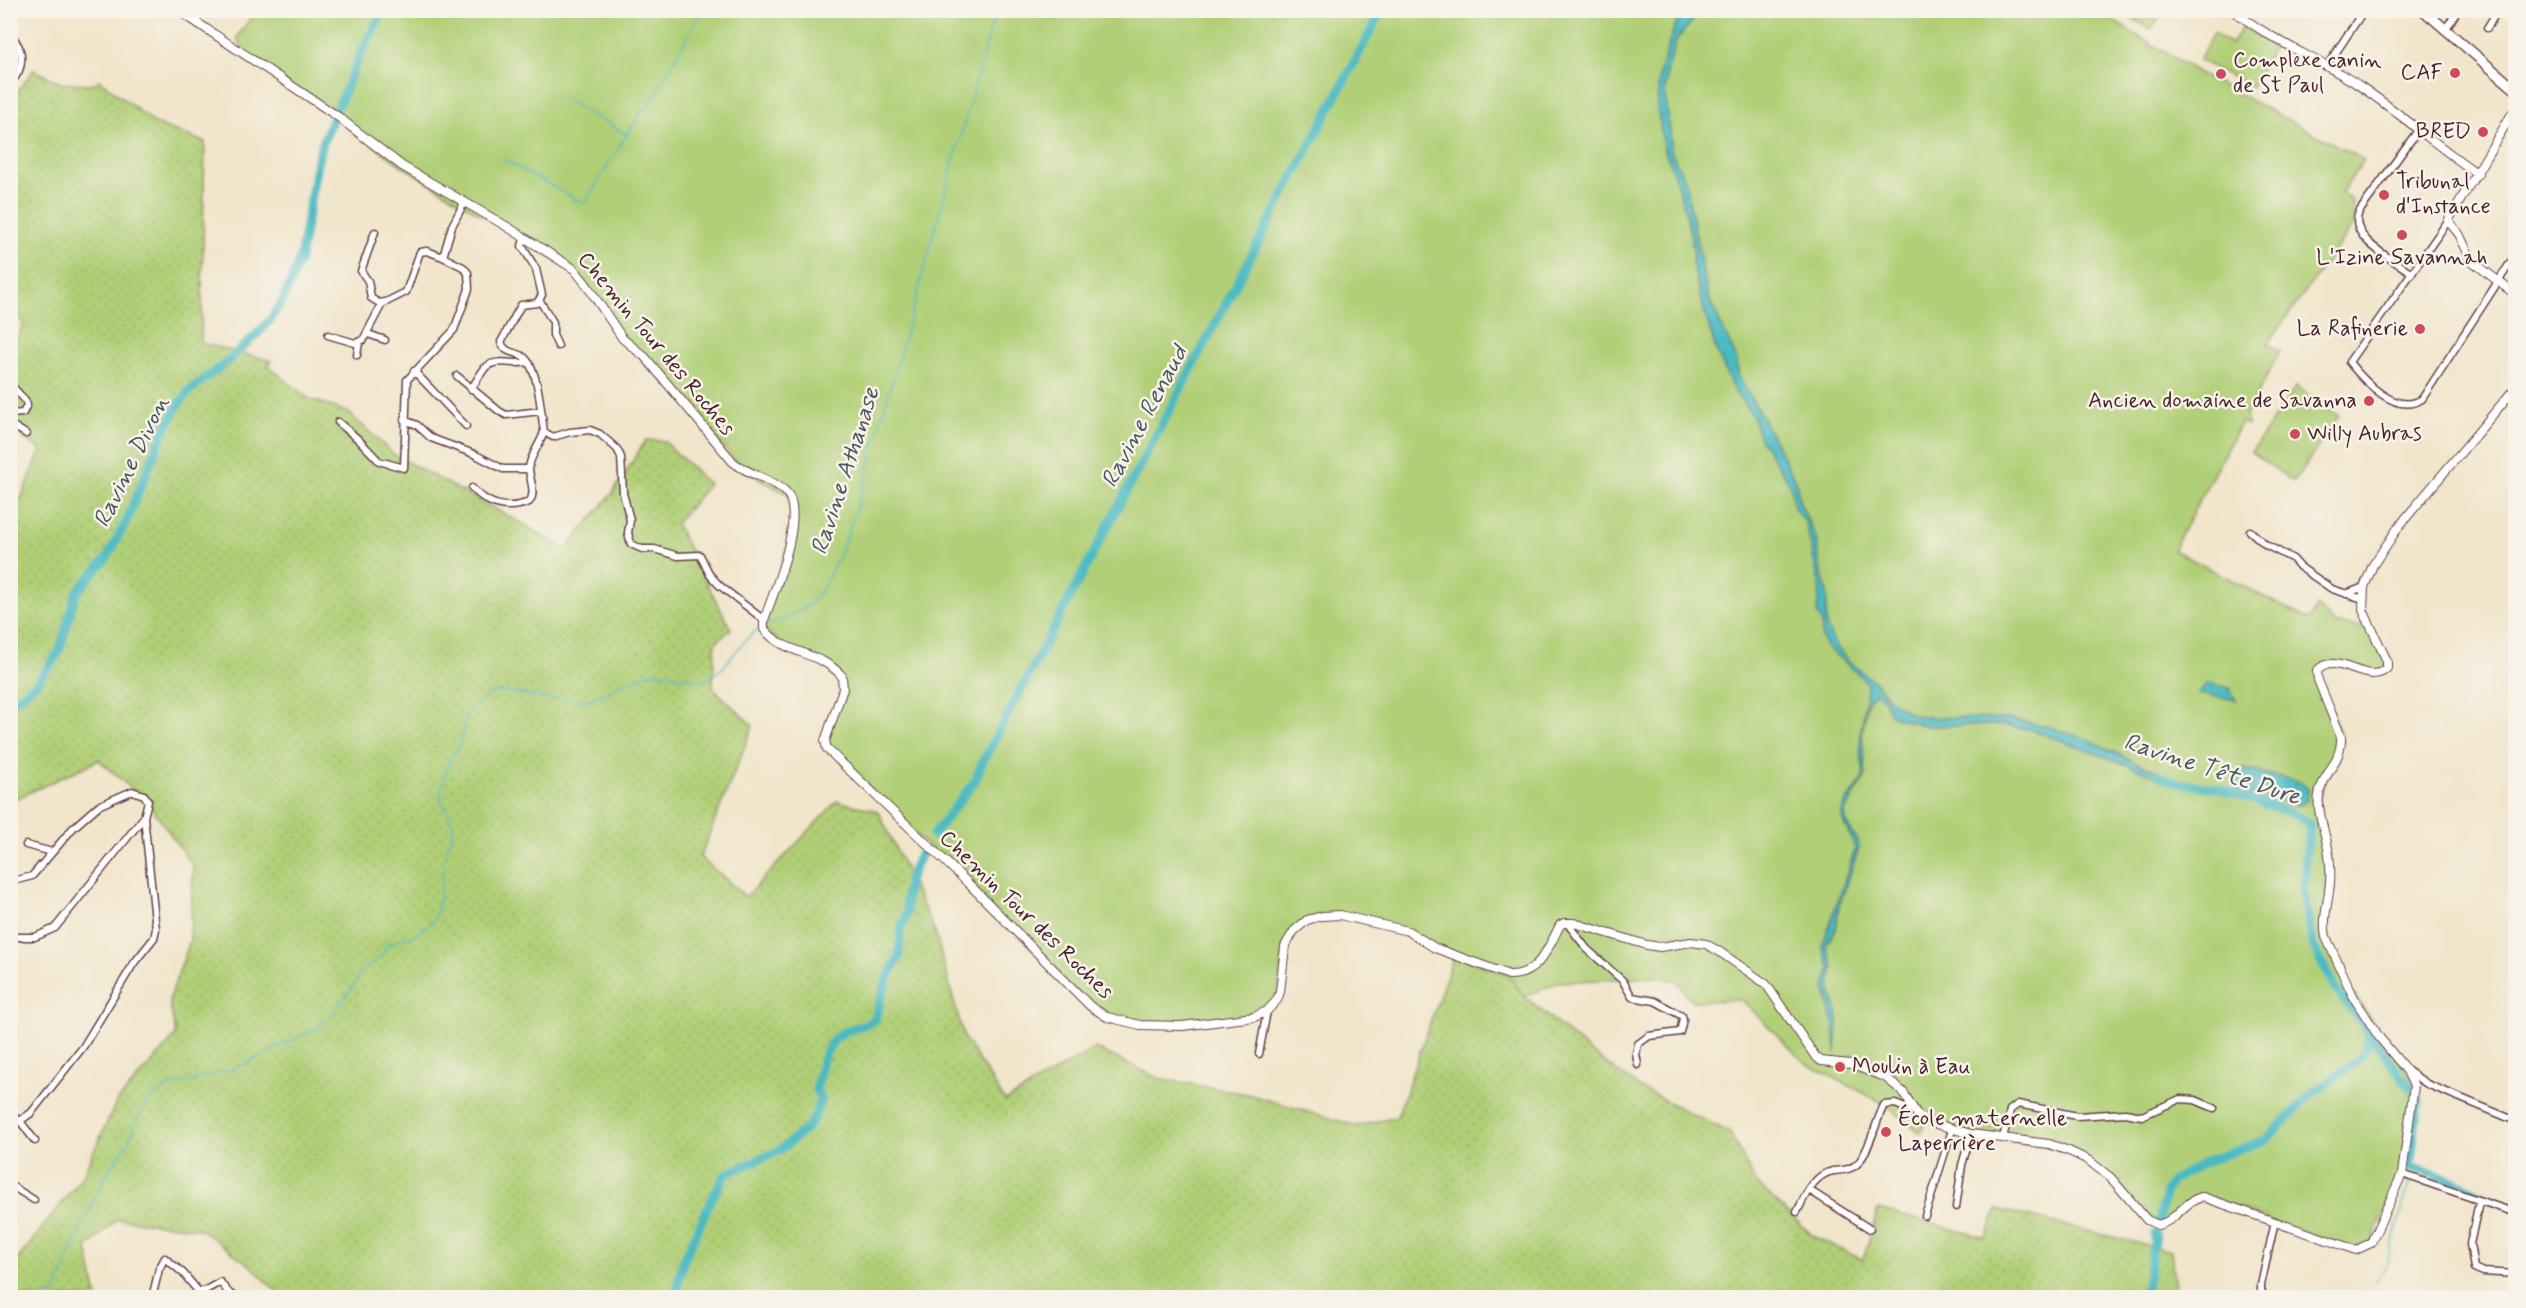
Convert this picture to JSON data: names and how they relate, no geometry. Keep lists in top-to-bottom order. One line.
{"streets":{"street":["Chemin Tour des Roches"]},"water":["Ravine Renaud","Ravine Divon","Ravine Athanase","Ravine Tête Dure"],"places":["CAF","Complexe canin de St Paul","BRED","Tribunal d'Instance","L'Izine Savannah","La Rafinerie","Ancien domaine de Savanna","Willy Aubras","Moulin à Eau","École maternelle Laperrière"]}
